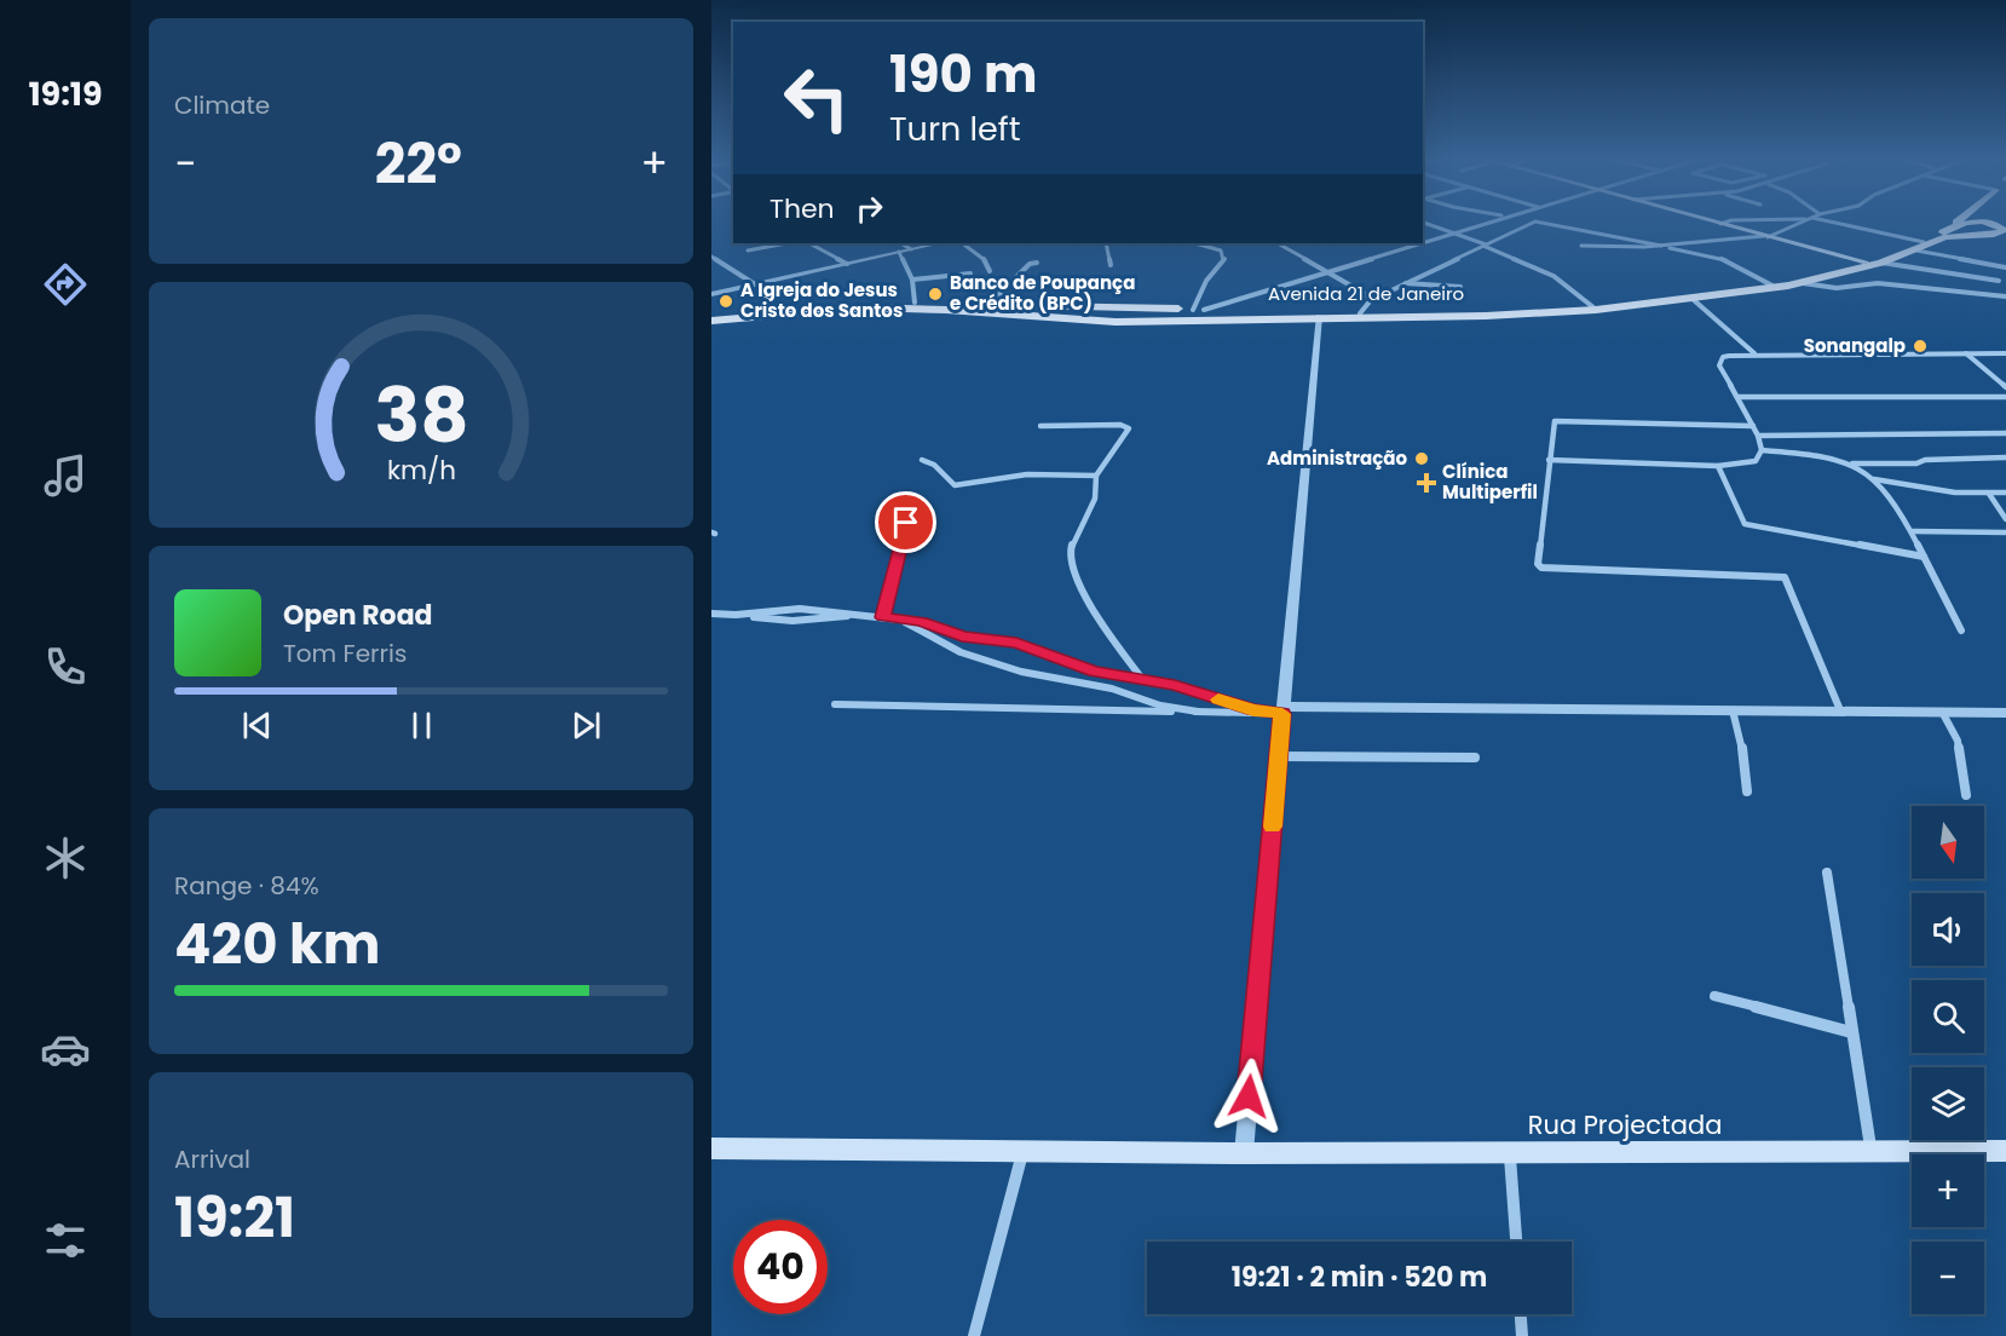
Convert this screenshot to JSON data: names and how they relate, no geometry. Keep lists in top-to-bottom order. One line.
{"streets":{"main road":["Avenida 21 de Janeiro","Rua Projectada"]},"places":{"other":["Banco de Poupança e Crédito (BPC)","A Igreja do Jesus Cristo dos Santos","Sonangalp","Administração"],"health":["Clínica Multiperfil"]},"north":"bottom","page":{"tabs":"19:19","tile":["Climate",["Range · 84%","420 km"],["Arrival","19:21"]],"turn":["190 m","Turn left"],"heat":["−","22°","+"],"then":"Then","song":["Open Road","Tom Ferris"],"map_buttons":["+","−"],"limit":"40","trip":"19:21 · 2 min · 520 m","gauge":["38","km/h"]}}
